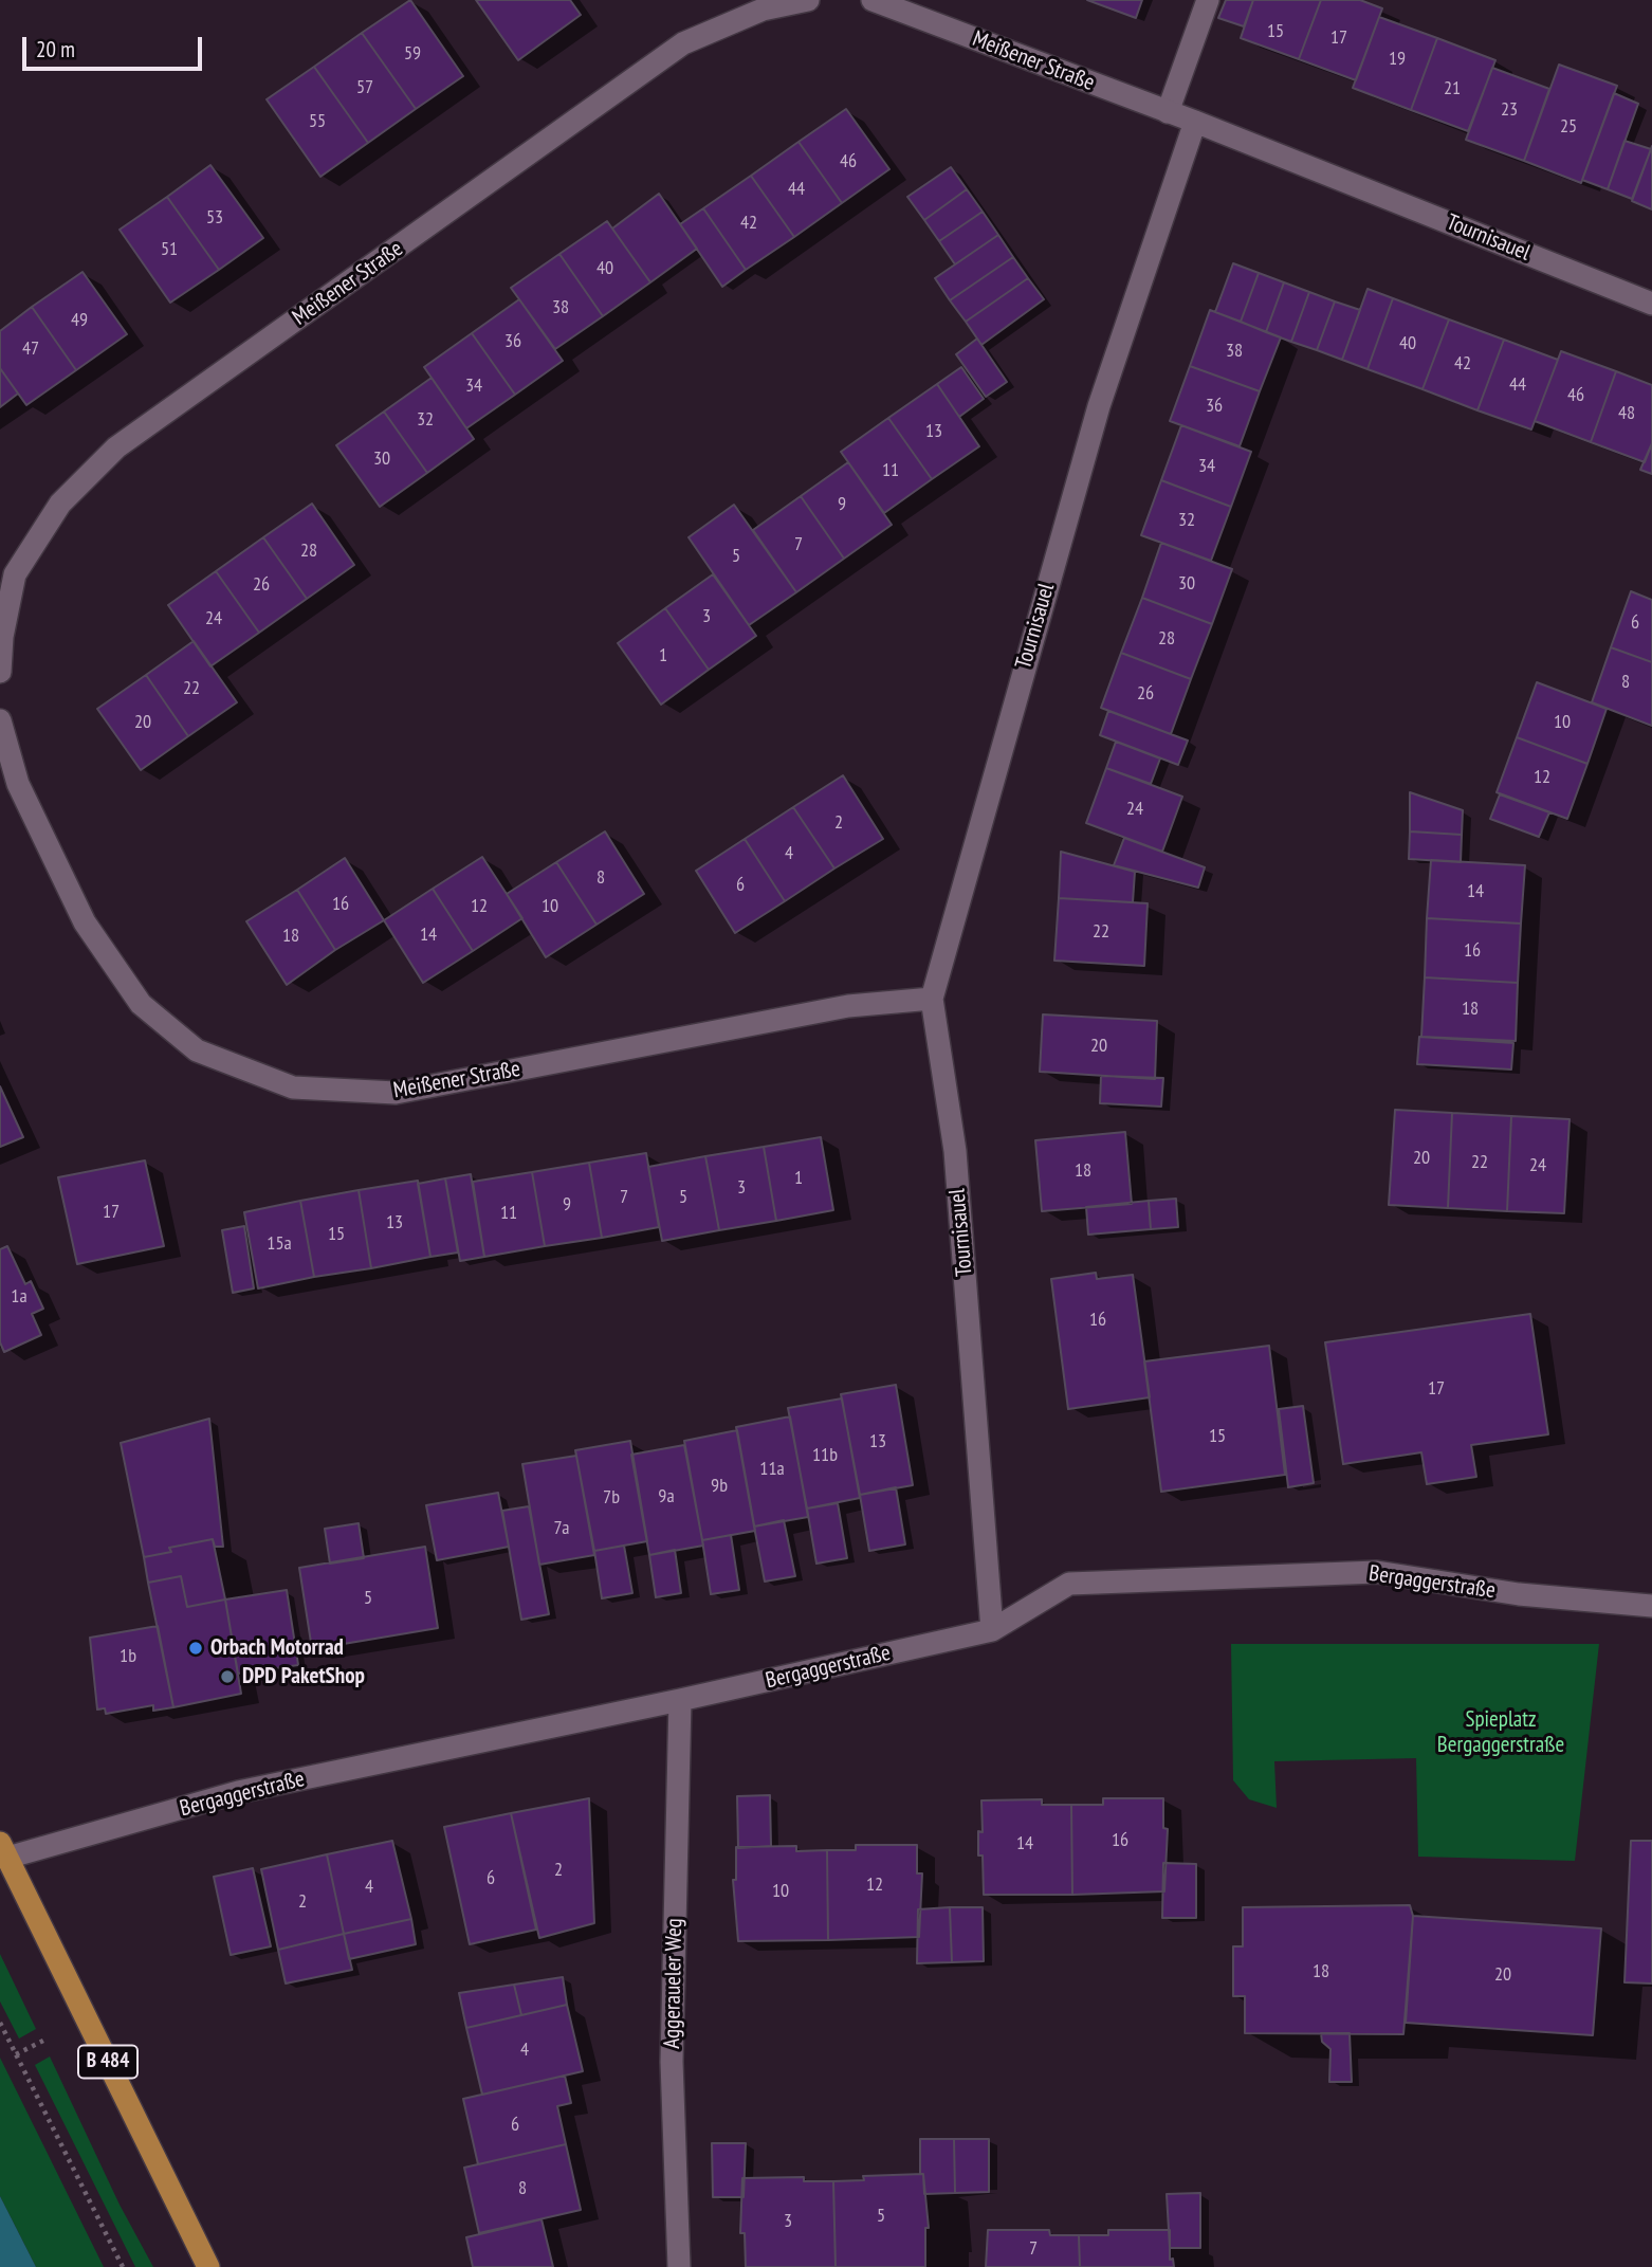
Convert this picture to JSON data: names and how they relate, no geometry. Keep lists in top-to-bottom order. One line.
{"streets":{"main road":["B 484"],"street":["Meißener Straße","Tournisauel","Bergaggerstraße","Aggeraueler Weg"]},"crossings":[["Meißener Straße","Tournisauel"],["Tournisauel","Bergaggerstraße"],["Bergaggerstraße","Aggeraueler Weg"],["Bergaggerstraße","B 484"]],"parks":["Spieplatz Bergaggerstraße"],"places":["Orbach Motorrad","DPD PaketShop"],"house_numbers":["15","17","59","19","57","21","23","55","25","46","44","53","42","51","40","38","49","36","40","47","38","42","44","34","46","36","48","32","13","30","34","11","9","32","7","28","5","30","26","3","24","6","28","1","8","22","26","20","10","12","24","2","4","8","6","14","16","12","10","22","14","18","16","18","20","20","22","24","18","1","3","7","5","9","17","11","13","15","15a","1a","16","17","15","13","11b","11a","9b","9a","7b","7a","5","1b","16","14","2","6","12","4","10","2","18","20","4","6","8","5","3","7"],"scale_bar":"20 m"}
